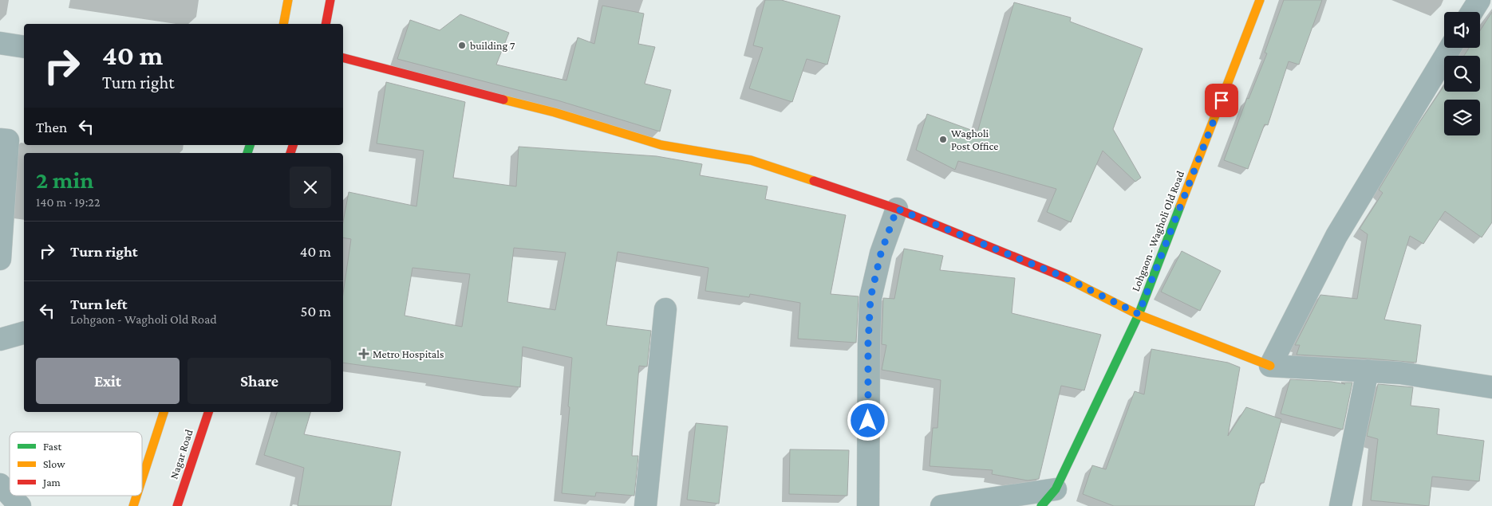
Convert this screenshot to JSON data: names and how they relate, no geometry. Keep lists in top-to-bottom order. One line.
{"streets":{"main road":["Lohgaon - Wagholi Old Road","Nagar Road"]},"places":{"other":["building 7","Wagholi Post Office"],"health":["Metro Hospitals"]},"legend":["Fast","Slow","Jam"],"page":{"turn":["40 m","Turn right"],"then":"Then","heading":["2 min","140 m · 19:22"],"list":[{"name":"Turn right","value":"40 m"},{"name":"Turn left","note":"Lohgaon - Wagholi Old Road","value":"50 m"}],"buttons":["Exit","Share"]}}
